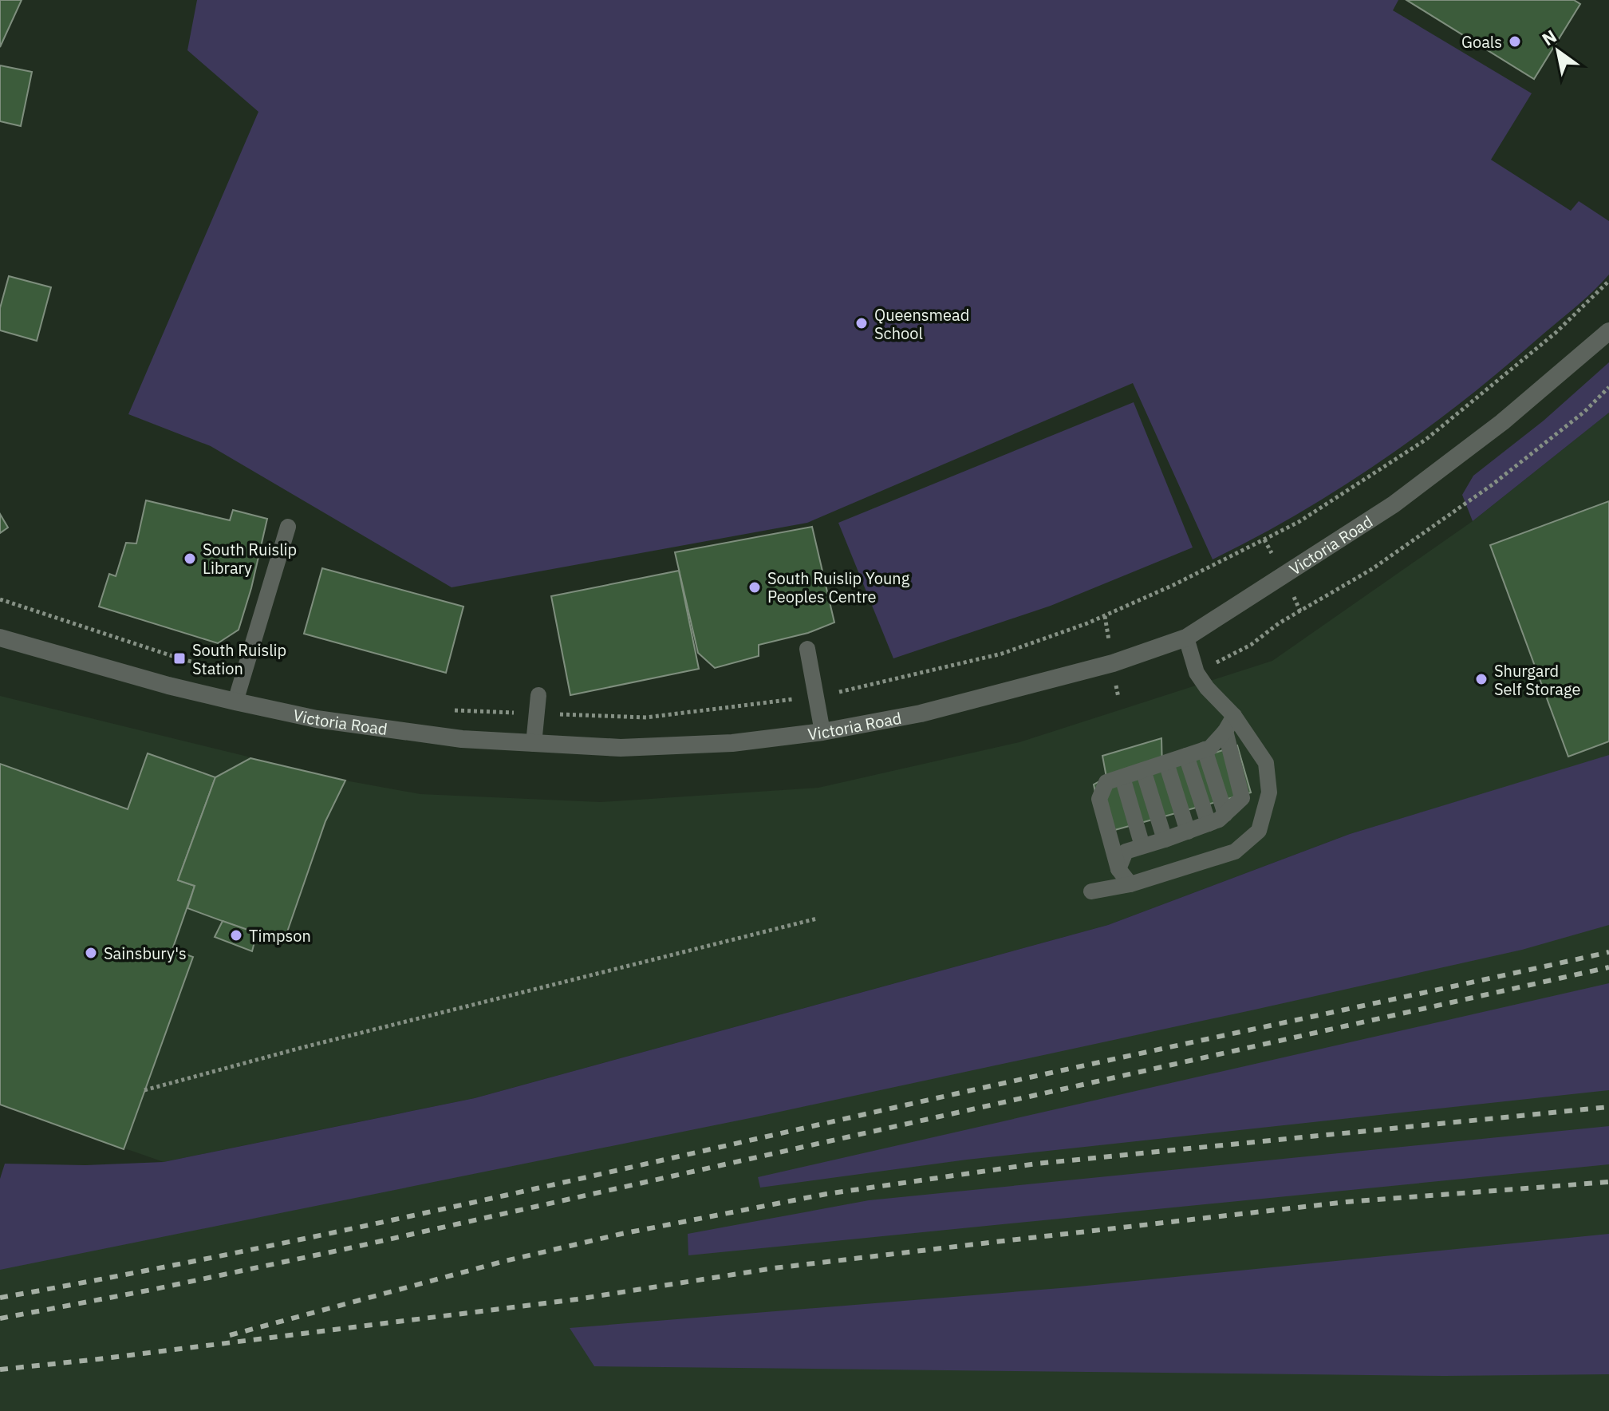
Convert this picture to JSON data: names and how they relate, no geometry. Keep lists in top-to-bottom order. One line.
{"streets":{"street":["Victoria Road"]},"places":{"other":["Goals","Queensmead School","South Ruislip Library","South Ruislip Young Peoples Centre","Shurgard Self Storage","Timpson","Sainsbury's"],"transit":["South Ruislip Station"]},"north":"top left"}
